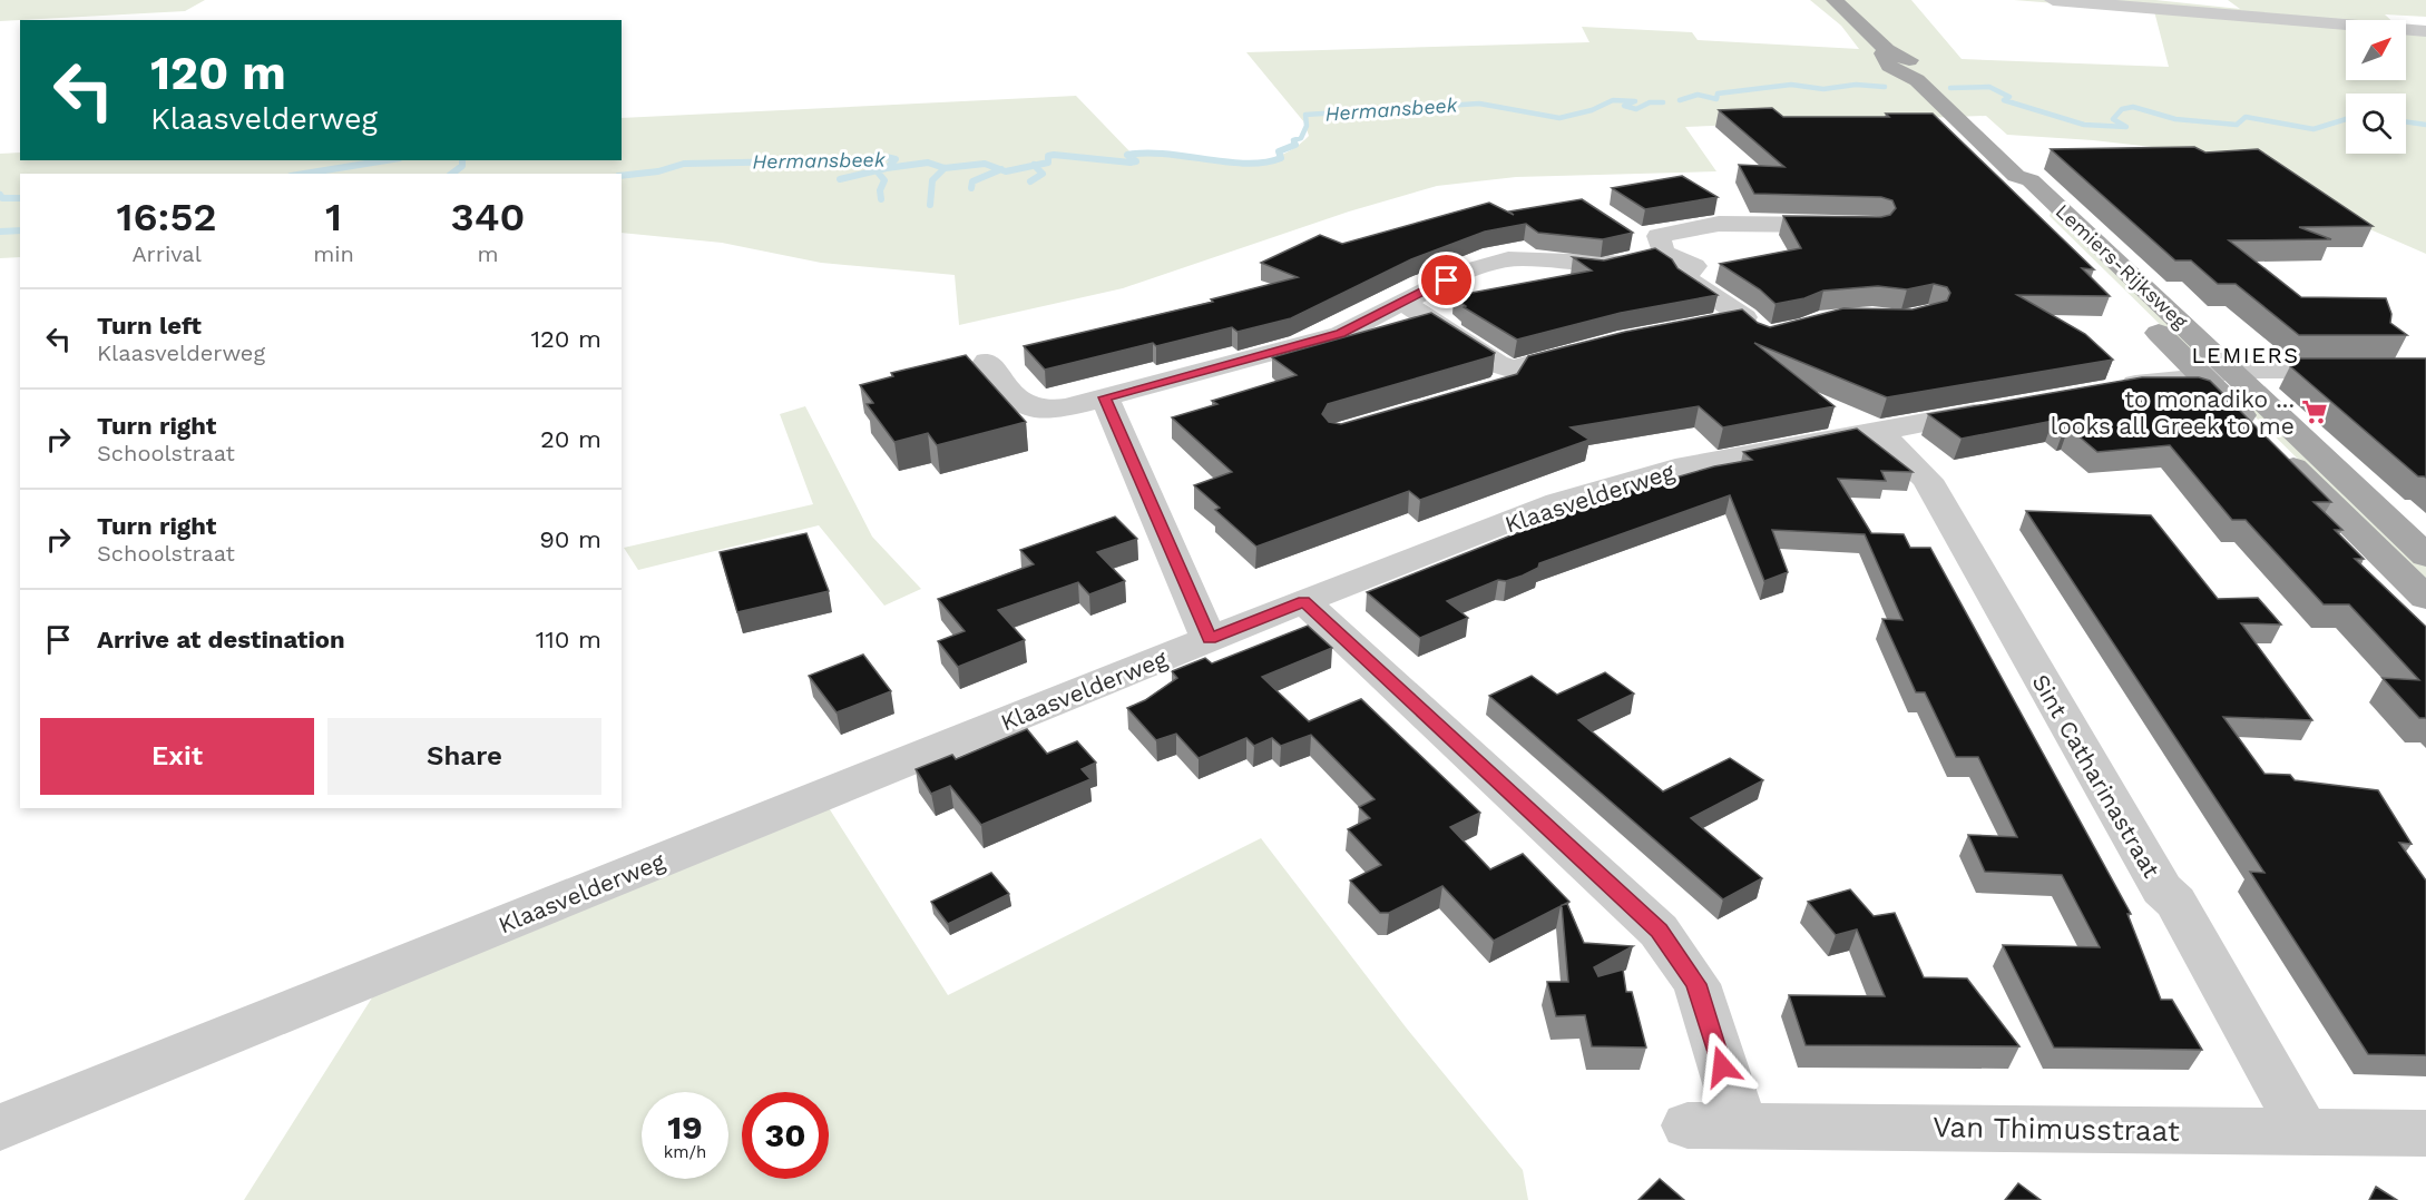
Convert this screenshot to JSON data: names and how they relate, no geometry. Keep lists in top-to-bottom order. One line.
{"streets":{"main road":["Lemiers-Rijksweg"],"street":["Klaasvelderweg","Sint Catharinastraat","Van Thimusstraat"]},"crossings":[["Klaasvelderweg","Sint Catharinastraat"],["Sint Catharinastraat","Van Thimusstraat"]],"districts":["LEMIERS"],"water":["Hermansbeek"],"places":{"supermarket":["to monadiko ... looks all Greek to me"]},"north":"top right","page":{"turn":["120 m","Klaasvelderweg"],"eta":["16:52","Arrival","1","min","340","m"],"list":[{"name":"Turn left","note":"Klaasvelderweg","value":"120 m"},{"name":"Turn right","note":"Schoolstraat","value":"20 m"},{"name":"Turn right","note":"Schoolstraat","value":"90 m"},{"name":"Arrive at destination","value":"110 m"}],"buttons":["Exit","Share"],"speed":"19 km/h","limit":"30"}}
